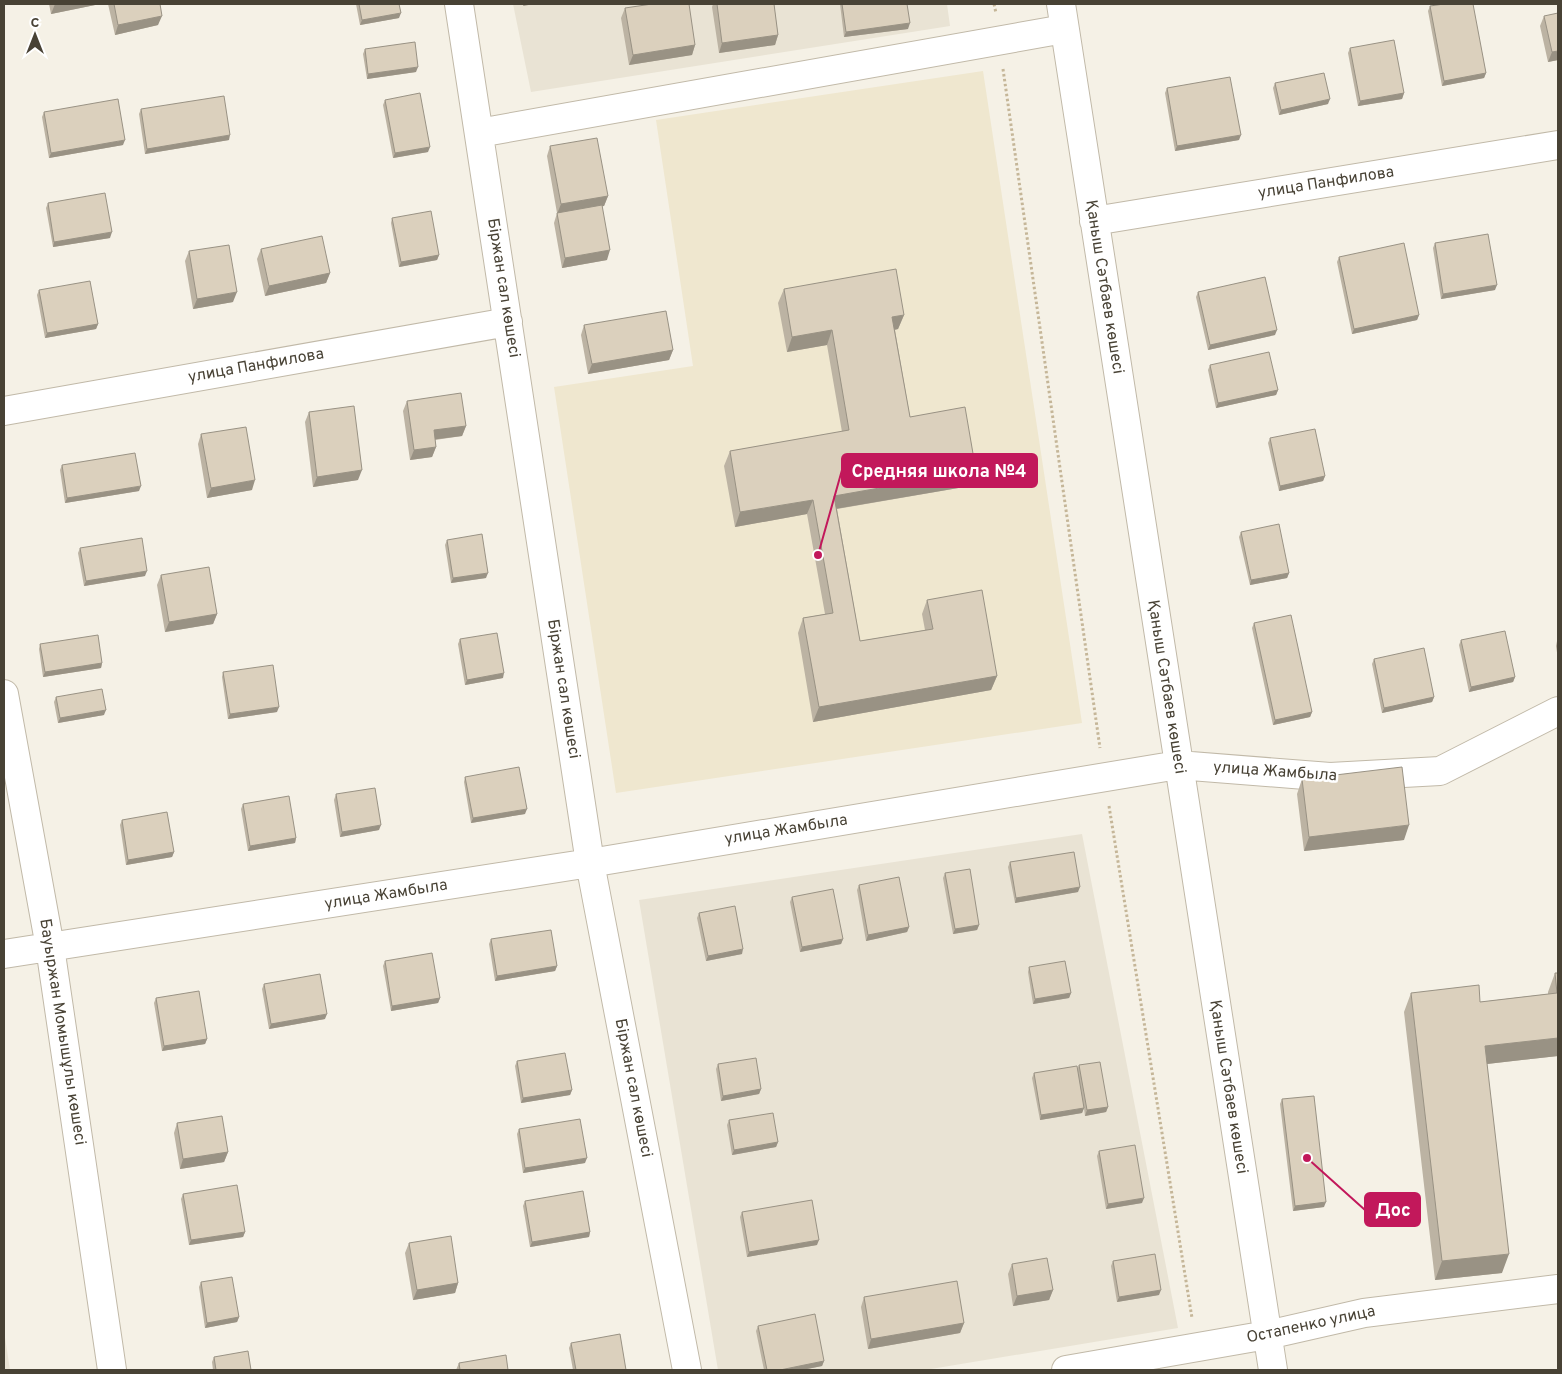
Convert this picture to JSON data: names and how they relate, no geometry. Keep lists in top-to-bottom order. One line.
{"streets":{"street":["улица Панфилова","Қаныш Сәтбаев көшесі","Біржан сал көшесі","улица Жамбыла","Бауыржан Момышұлы көшесі","Остапенко улица"]},"crossings":[["улица Панфилова","Қаныш Сәтбаев көшесі"],["улица Панфилова","Біржан сал көшесі"],["Қаныш Сәтбаев көшесі","улица Жамбыла"],["Қаныш Сәтбаев көшесі","Остапенко улица"],["Біржан сал көшесі","улица Жамбыла"],["улица Жамбыла","Бауыржан Момышұлы көшесі"]],"places":["Средняя школа №4","Дос"],"north":"top"}
